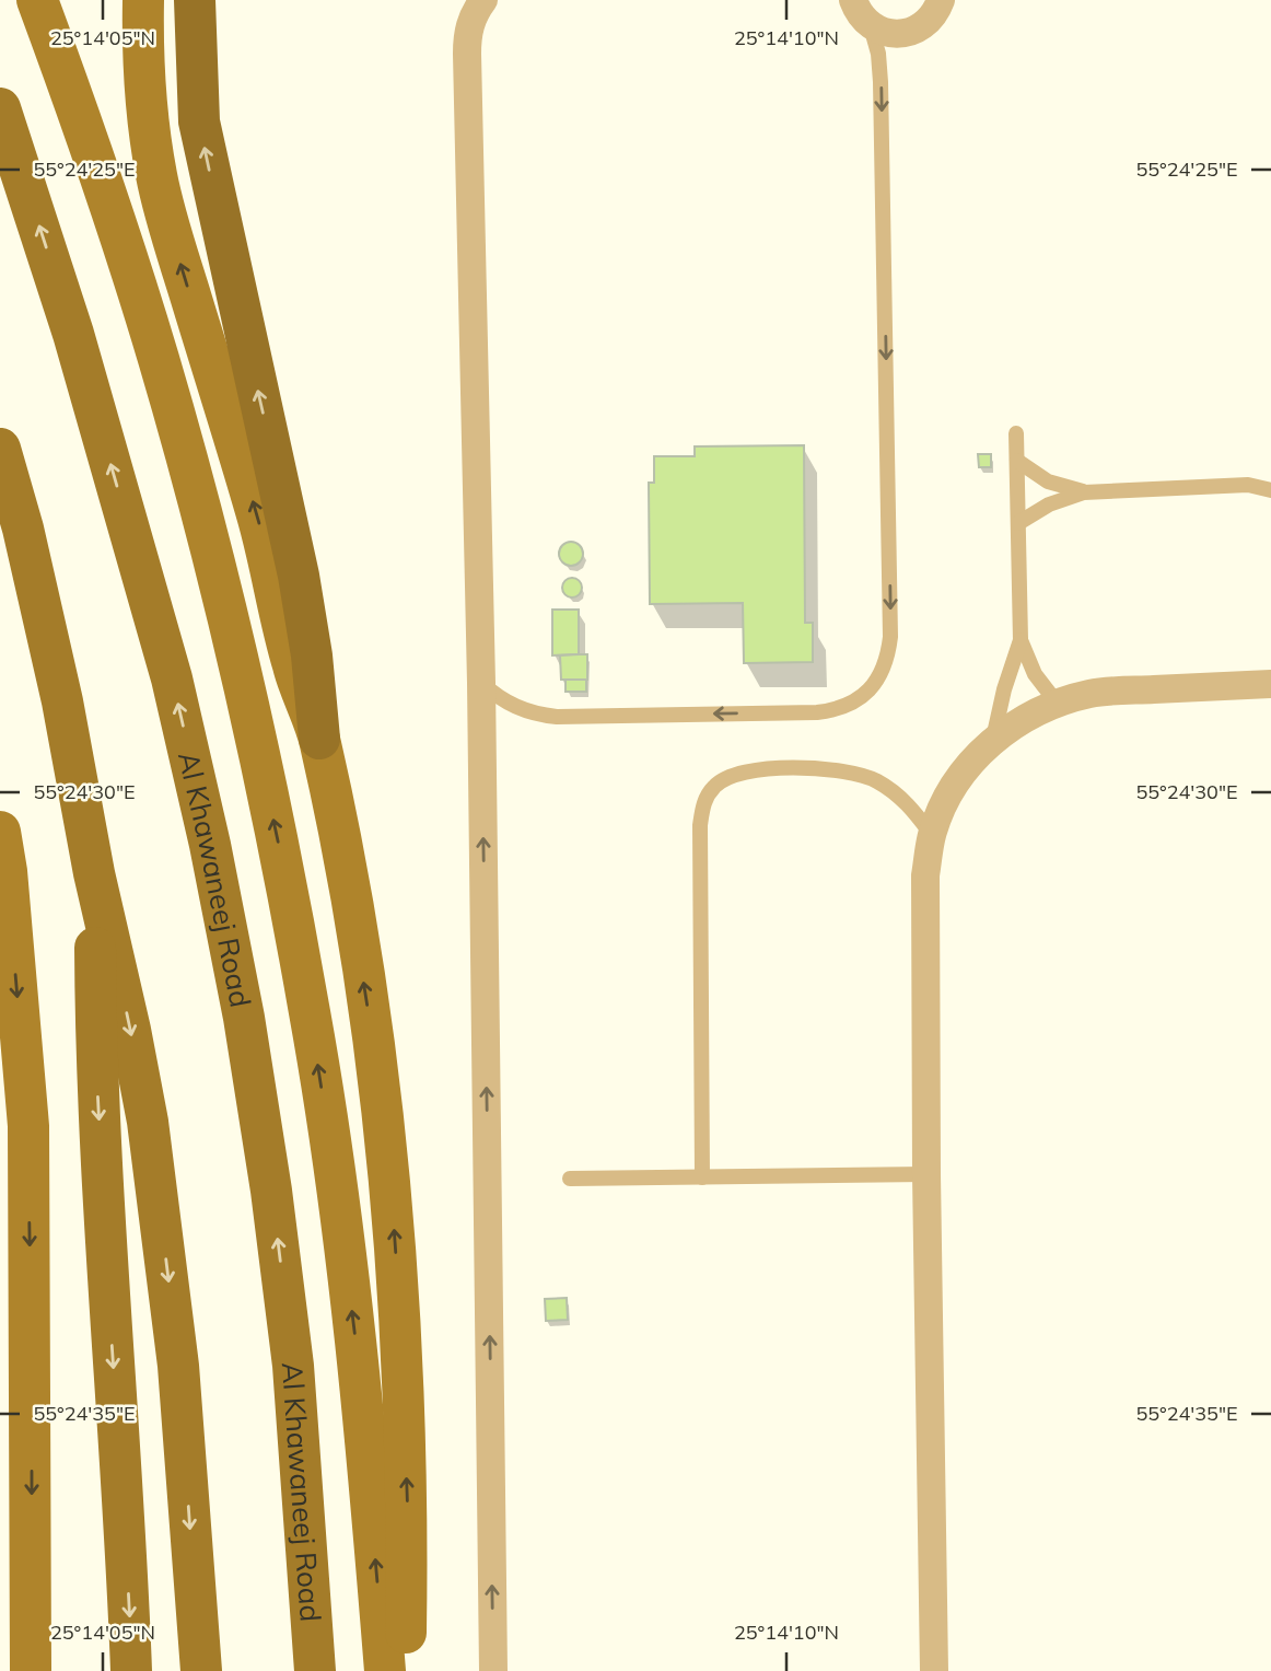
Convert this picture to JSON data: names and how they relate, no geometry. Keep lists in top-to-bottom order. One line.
{"streets":{"highway":["Al Khawaneej Road"]},"coordinates":["25°14'05\"N","25°14'10\"N","55°24'25\"E","55°24'30\"E","55°24'35\"E"]}
